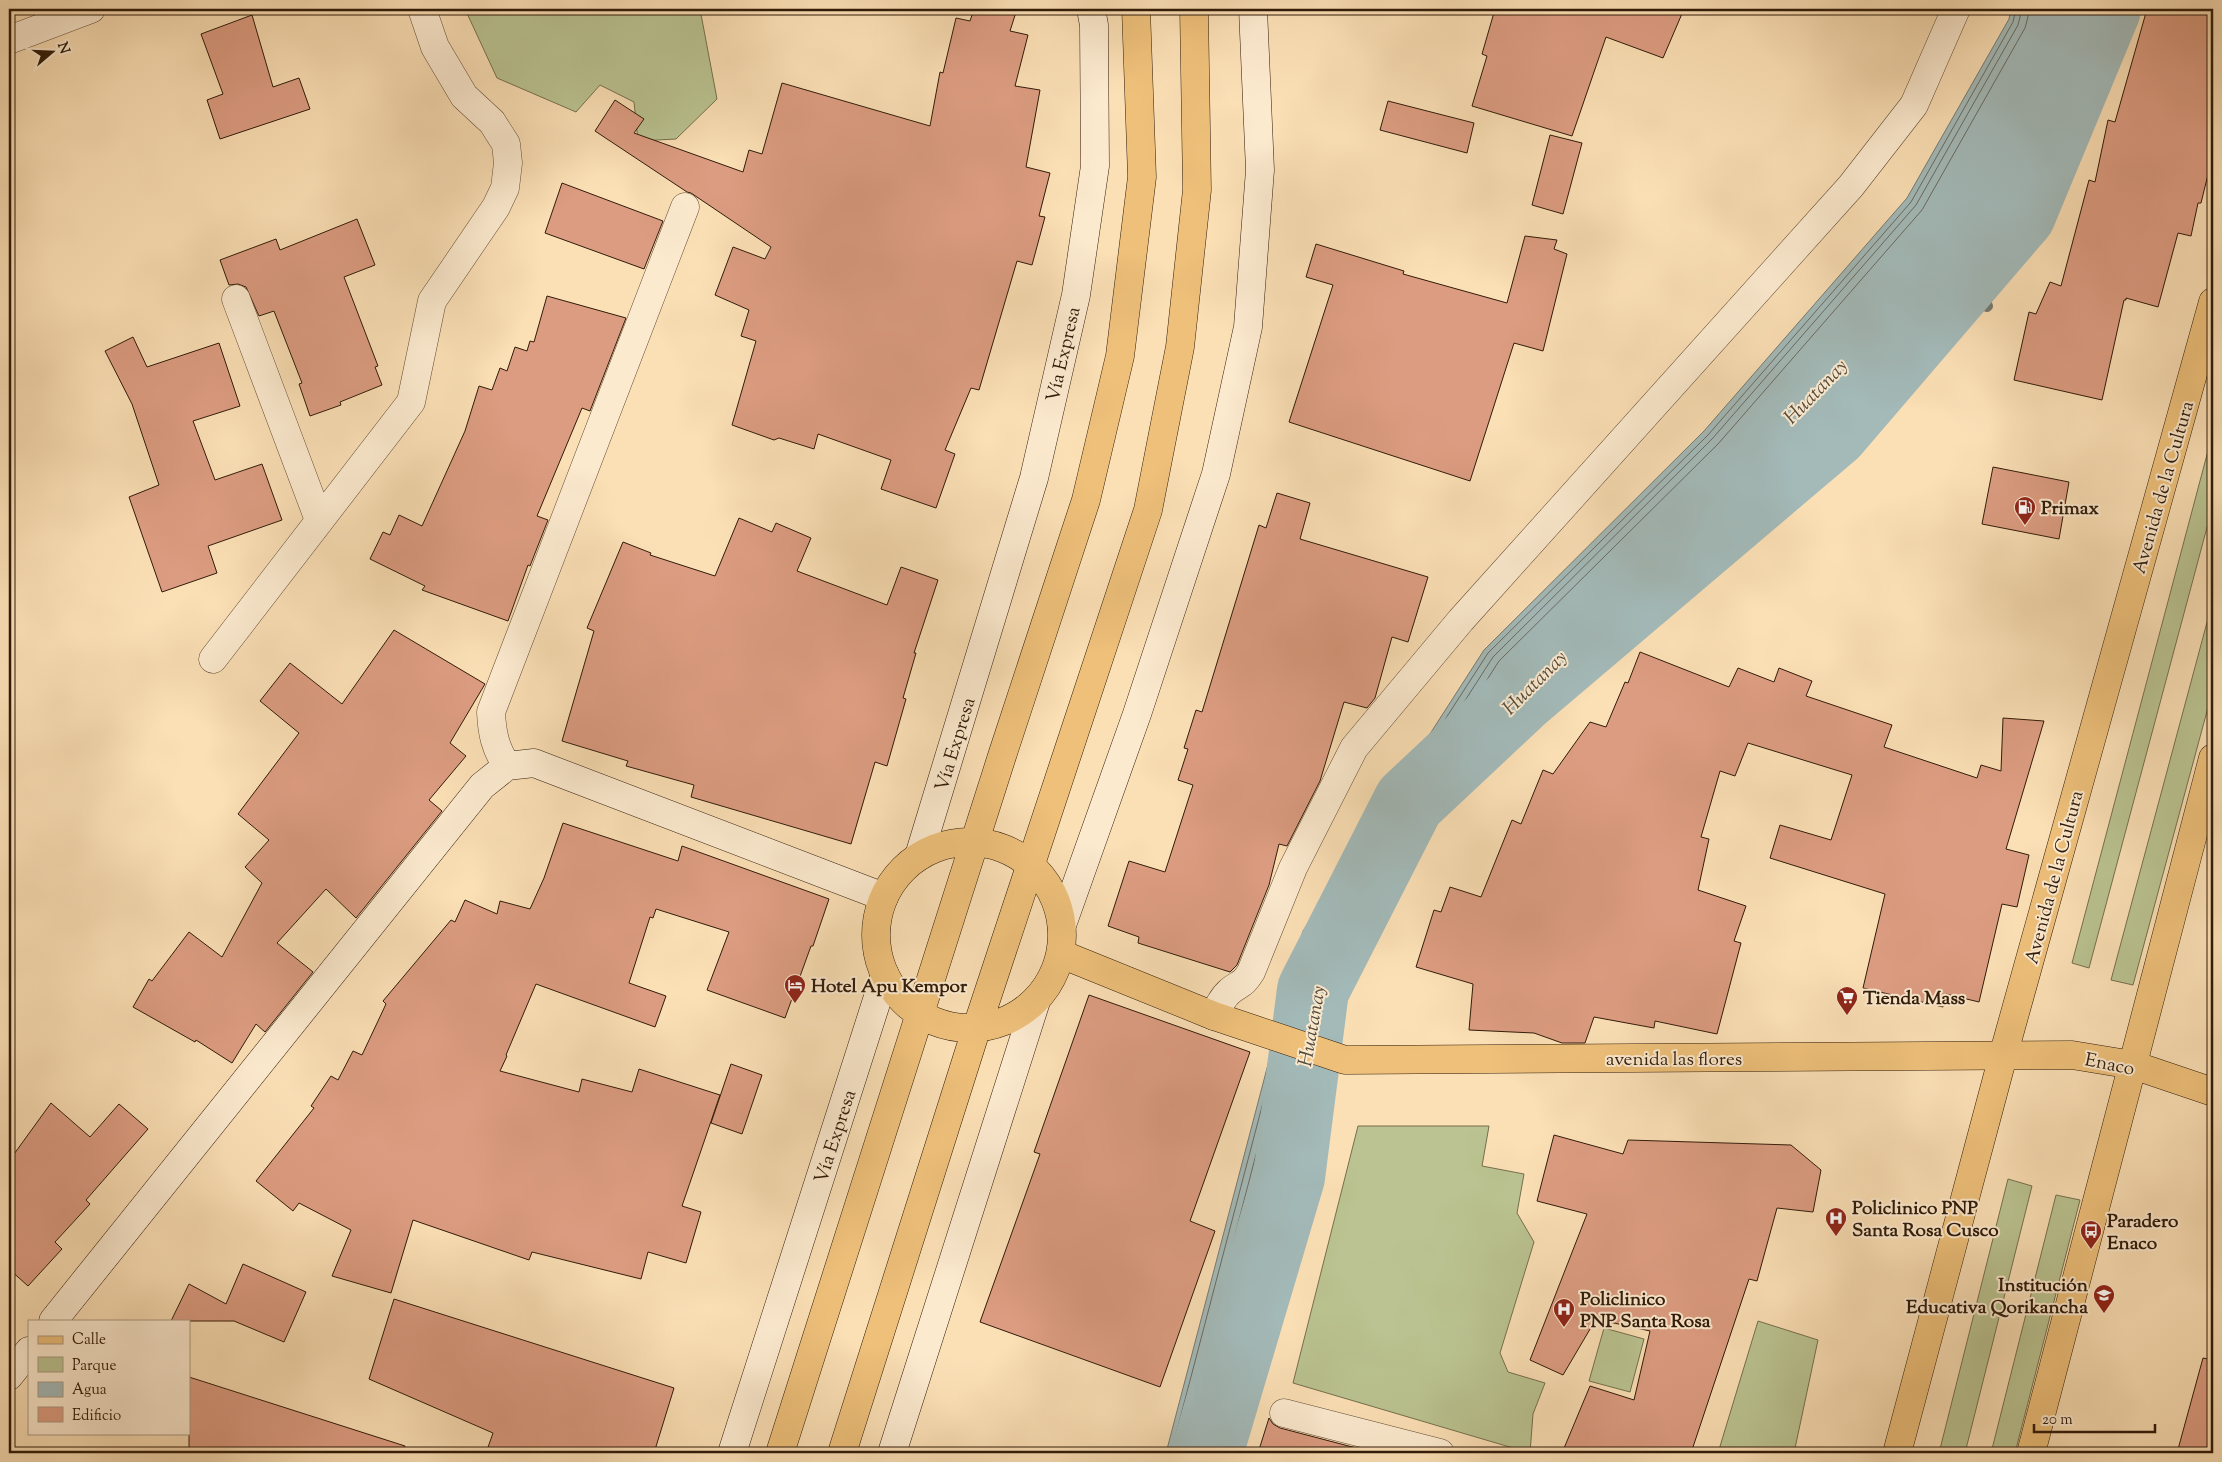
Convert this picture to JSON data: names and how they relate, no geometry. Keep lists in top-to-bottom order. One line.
{"streets":{"main road":["Vía Expresa","Avenida de la Cultura","avenida las flores","Enaco"]},"crossings":[["Avenida de la Cultura","avenida las flores"],["Avenida de la Cultura","Enaco"],["avenida las flores","Enaco"]],"water":["Huatanay"],"places":{"fuel station":["Primax"],"hotel":["Hotel Apu Kempor"],"supermarket":["Tienda Mass"],"hospital":["Policlinico PNP Santa Rosa Cusco","Policlinico PNP Santa Rosa"],"bus stop":["Paradero Enaco"],"school or university":["Institución Educativa Qorikancha"]},"legend":["Calle","Parque","Agua","Edificio"],"scale_bar":"20 m","north":"right"}
